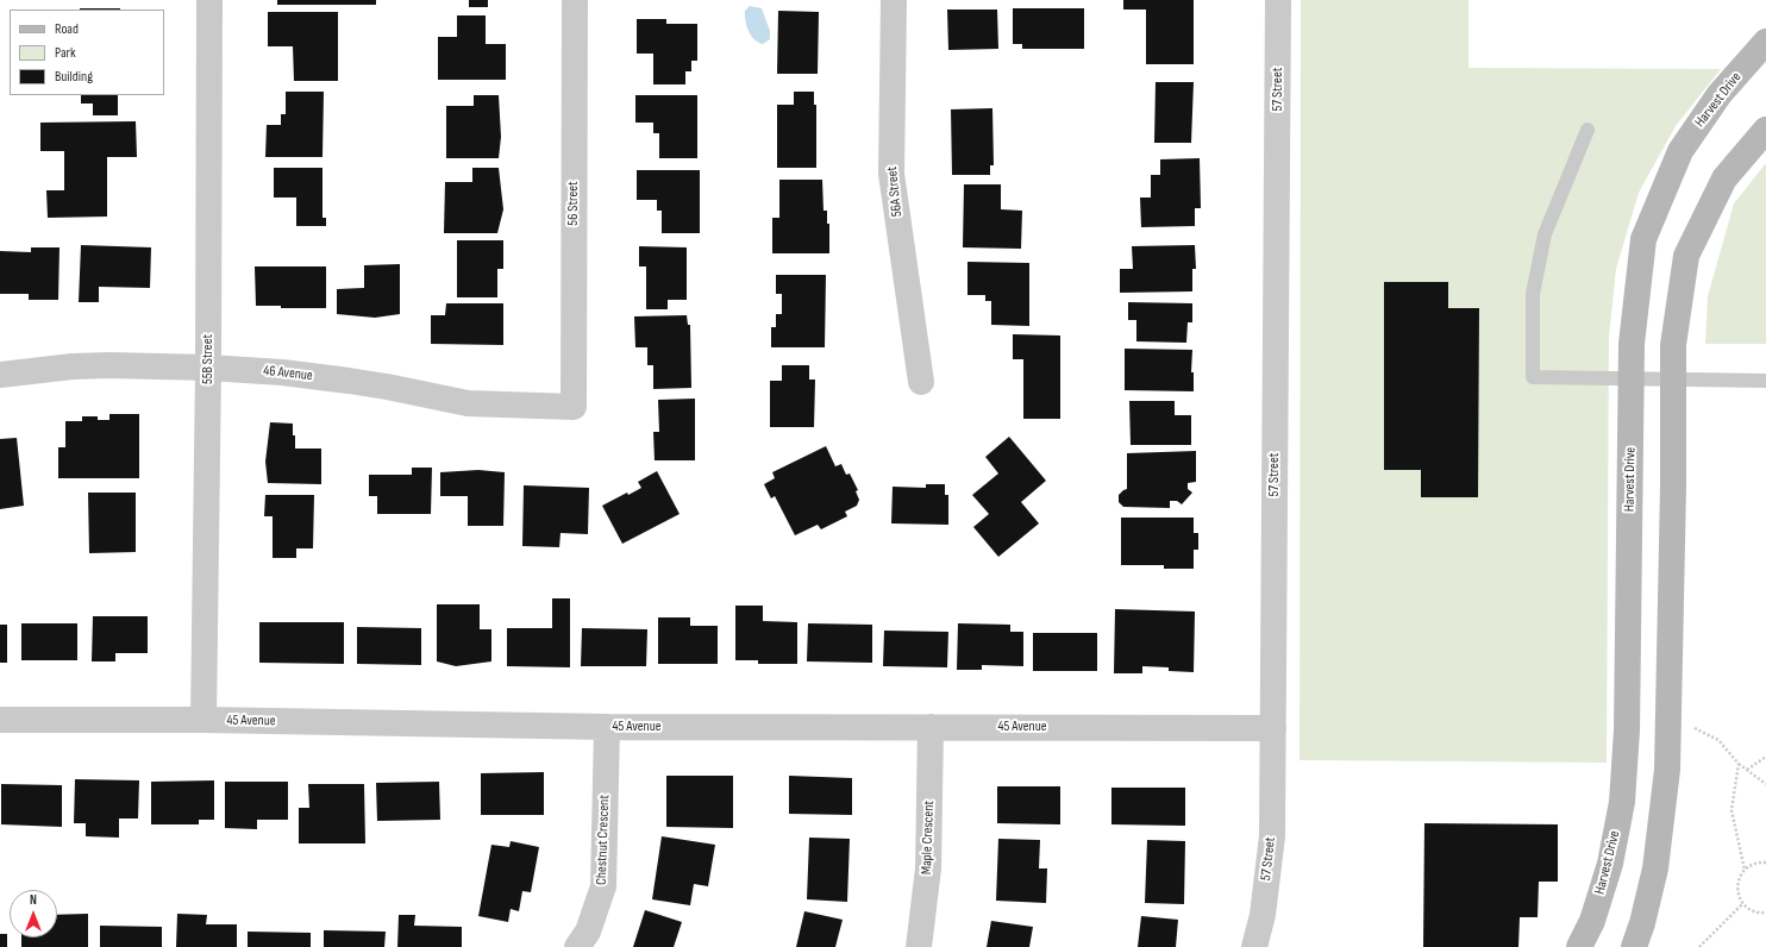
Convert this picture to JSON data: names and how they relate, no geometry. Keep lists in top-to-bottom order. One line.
{"streets":{"street":["57 Street","Harvest Drive","56A Street","56 Street","55B Street","46 Avenue","45 Avenue","Maple Crescent","Chestnut Crescent"]},"crossings":[["57 Street","45 Avenue"],["56 Street","46 Avenue"],["55B Street","46 Avenue"],["55B Street","45 Avenue"],["45 Avenue","Maple Crescent"],["45 Avenue","Chestnut Crescent"]],"legend":["Road","Park","Building"],"north":"top"}
